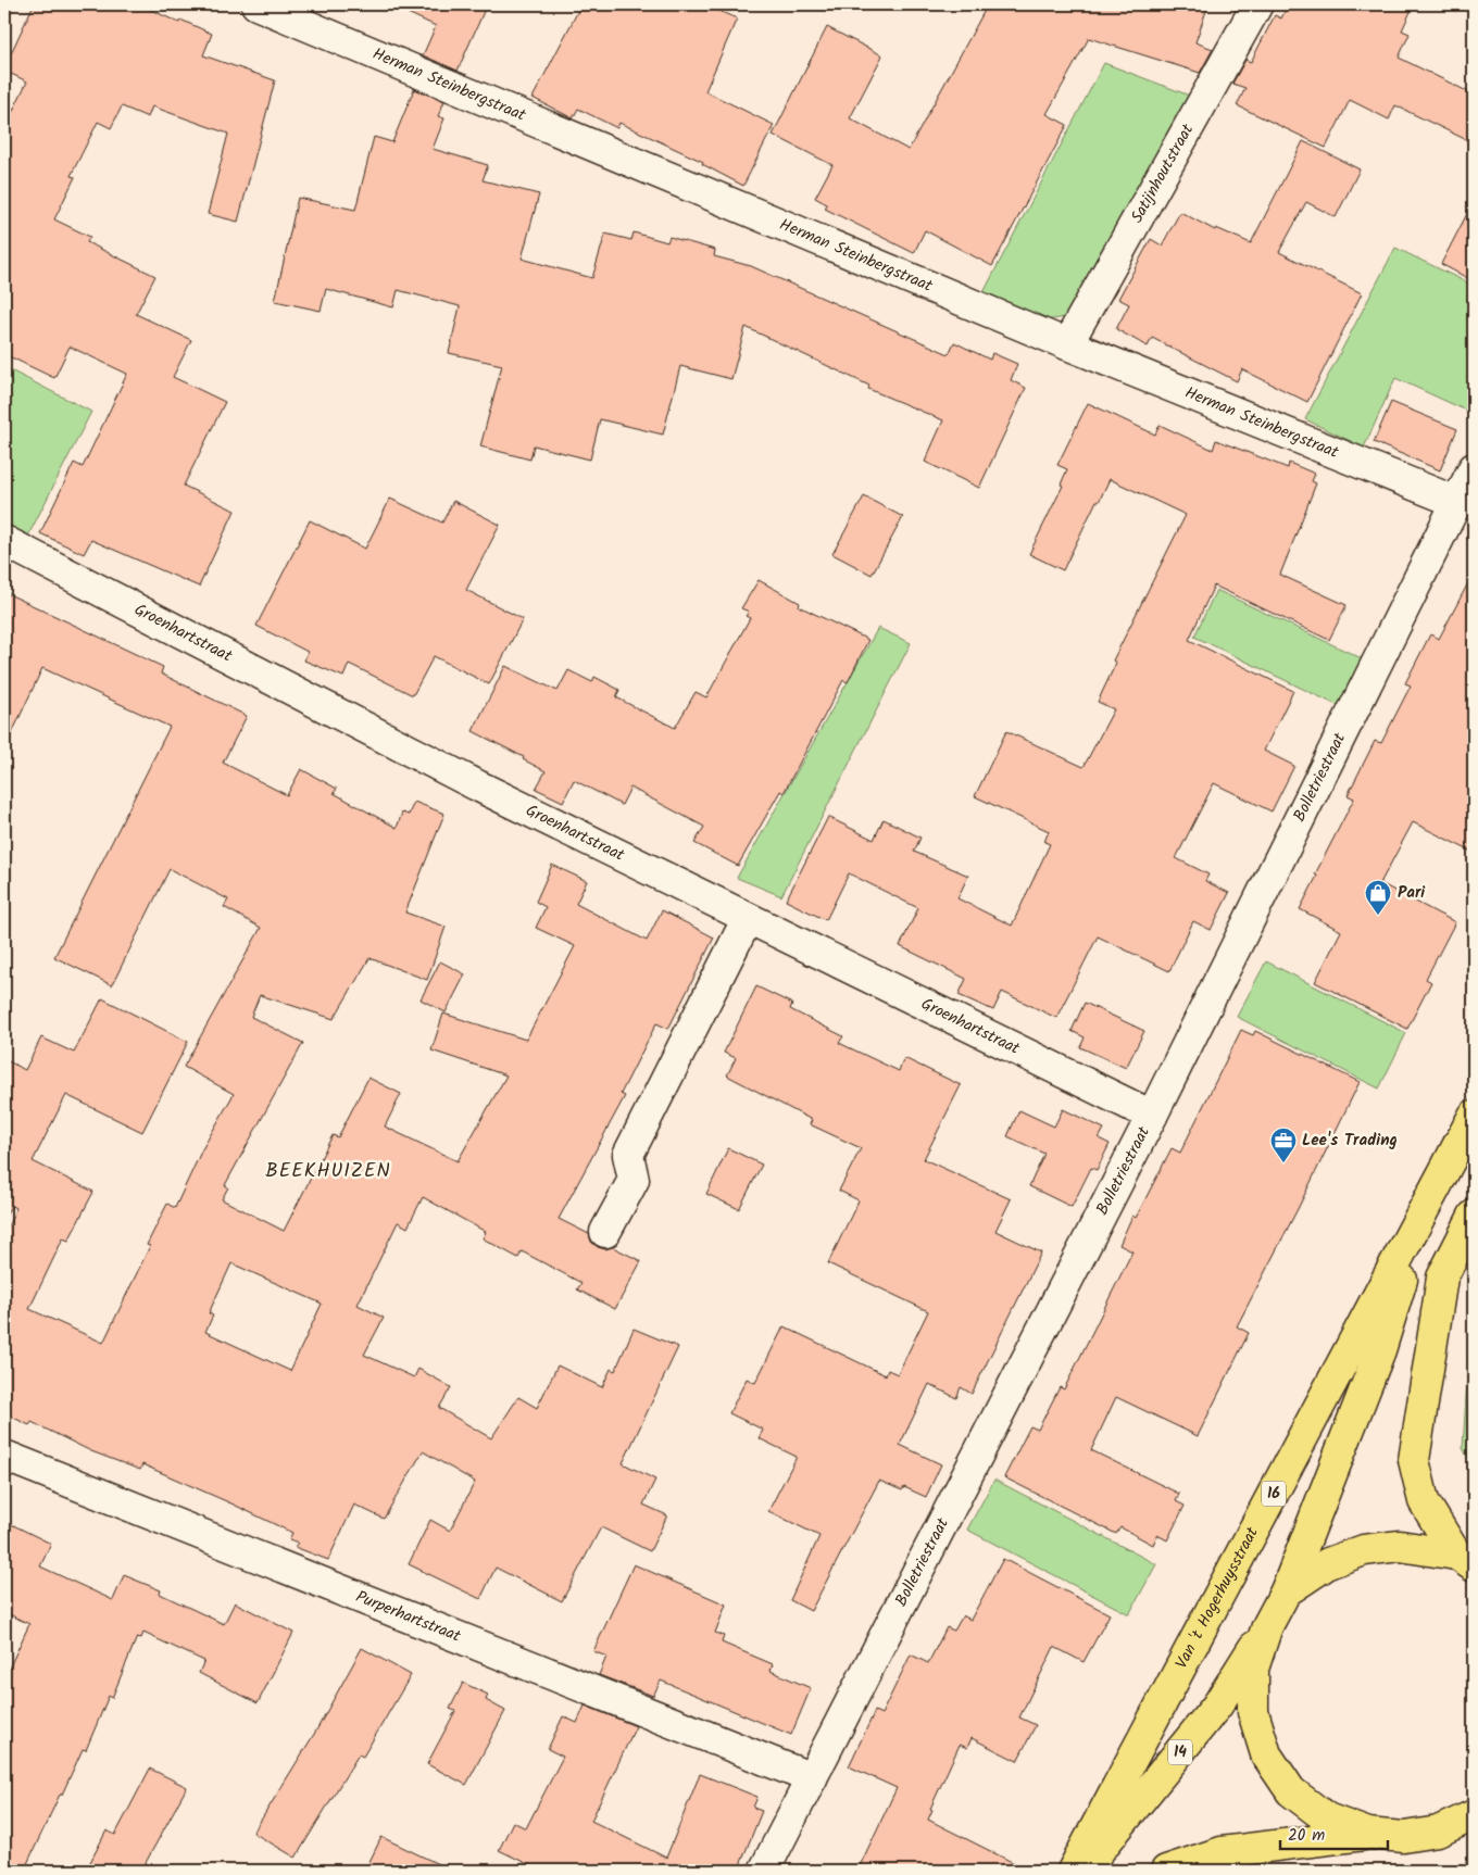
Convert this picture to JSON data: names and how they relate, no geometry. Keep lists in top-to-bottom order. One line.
{"streets":{"main road":["16","Van 't Hogerhuysstraat","14"],"street":["Herman Steinbergstraat","Satijnhoutstraat","Groenhartstraat","Bolletriestraat","Purperhartstraat"]},"crossings":[["Herman Steinbergstraat","Satijnhoutstraat"],["Herman Steinbergstraat","Bolletriestraat"],["Groenhartstraat","Bolletriestraat"],["Bolletriestraat","Purperhartstraat"],["Van 't Hogerhuysstraat","14"]],"districts":["BEEKHUIZEN"],"places":{"shop":["Pari"],"office":["Lee's Trading"]},"scale_bar":"20 m"}
